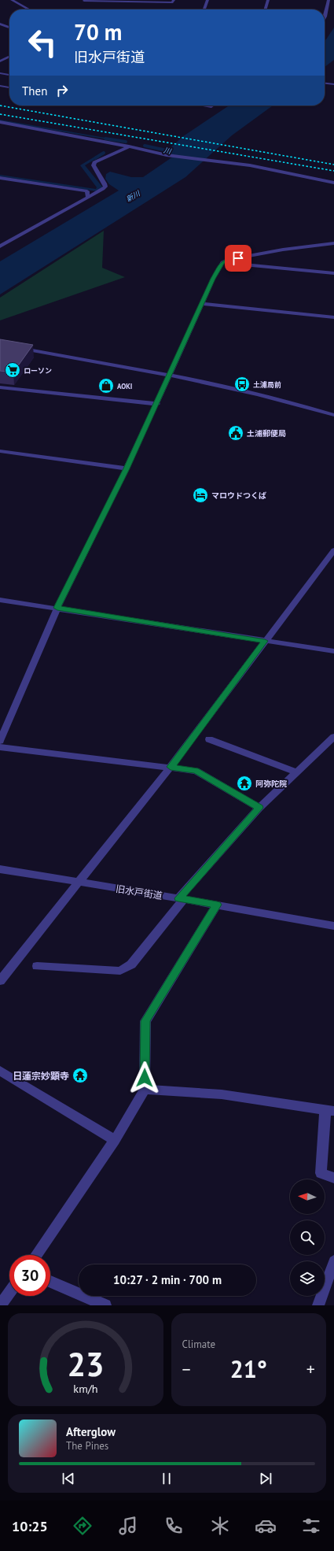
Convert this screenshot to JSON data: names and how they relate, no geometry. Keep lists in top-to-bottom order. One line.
{"streets":{"street":["旧水戸街道"]},"water":["川","新川"],"places":{"supermarket":["ローソン"],"bus stop":["土浦局前"],"shop":["AOKI"],"public building":["土浦郵便局"],"hotel":["マロウドつくば"],"temple":["阿弥陀院","日蓮宗妙顕寺"]},"north":"left","page":{"turn":["70 m","旧水戸街道"],"then":"Then","limit":"30","trip":"10:27 · 2 min · 700 m","tile":"Climate","heat":["−","21°","+"],"song":["Afterglow","The Pines"],"tabs":"10:25","gauge":["23","km/h"]}}
